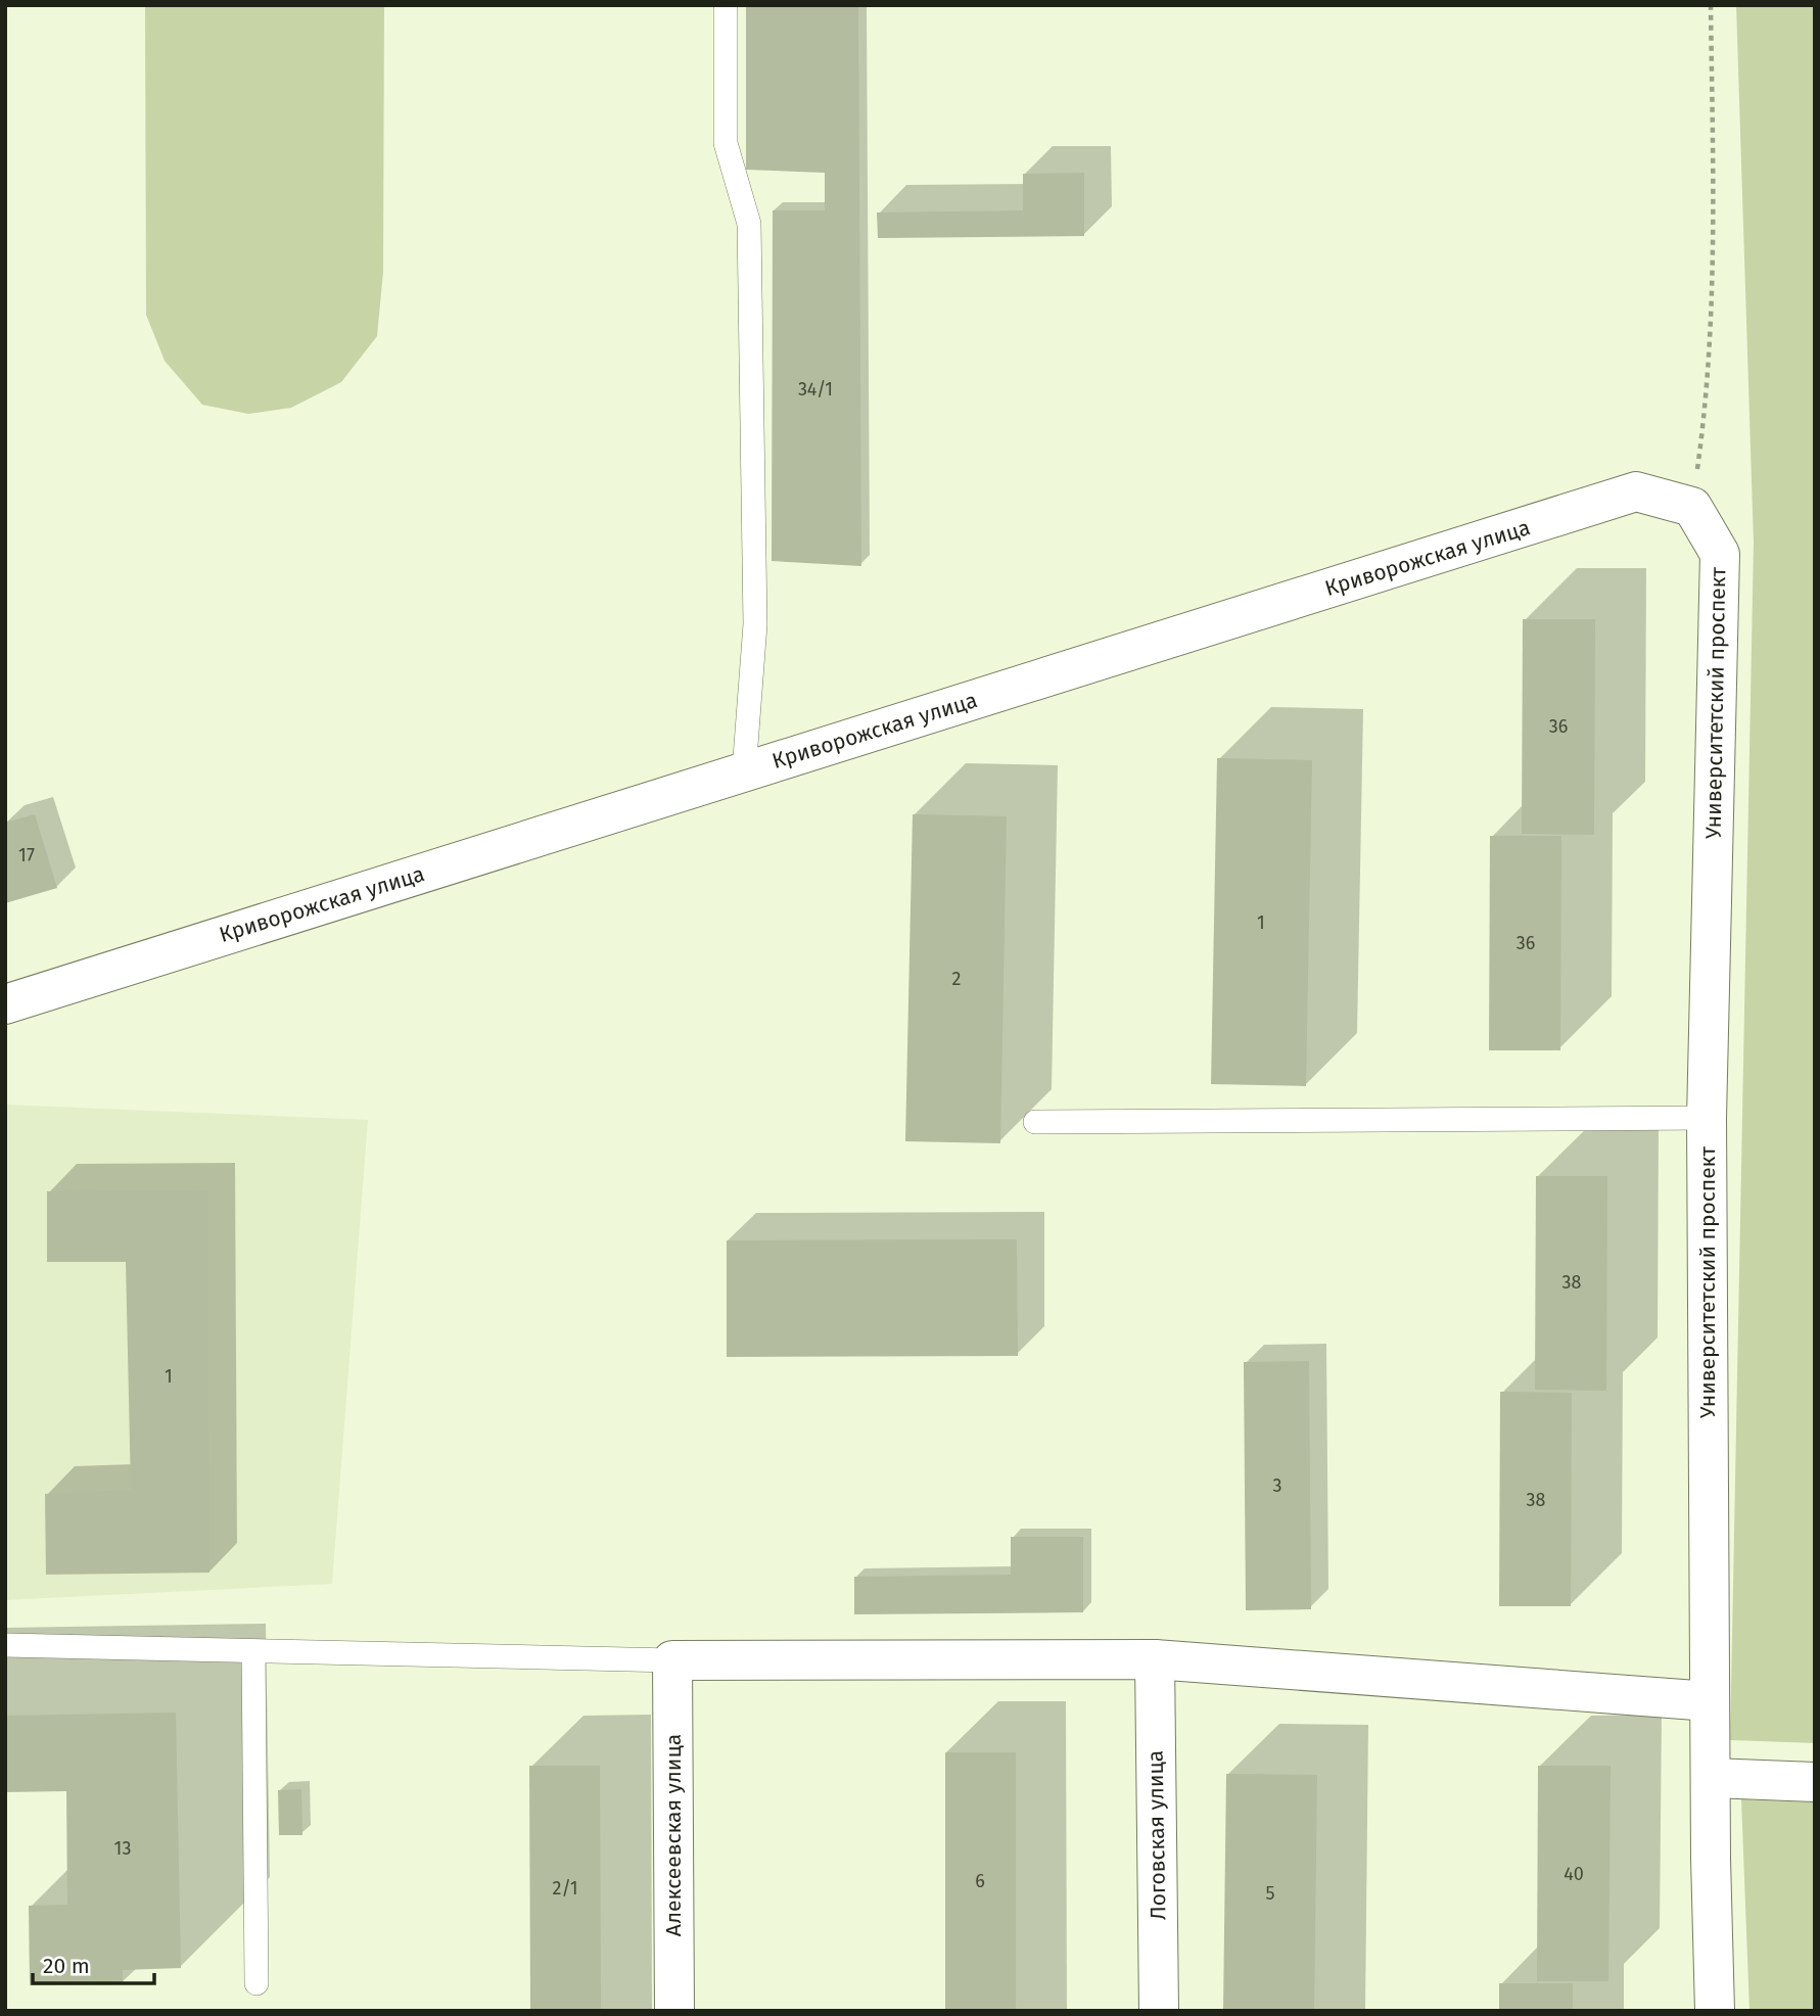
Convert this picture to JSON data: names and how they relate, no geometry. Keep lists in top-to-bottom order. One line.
{"streets":{"street":["Криворожская улица","Университетский проспект","Алексеевская улица","Логовская улица"]},"crossings":[["Криворожская улица","Университетский проспект"]],"house_numbers":["34/1","36","17","1","36","2","38","1","3","38","13","40","6","2/1","5"],"scale_bar":"20 m"}
